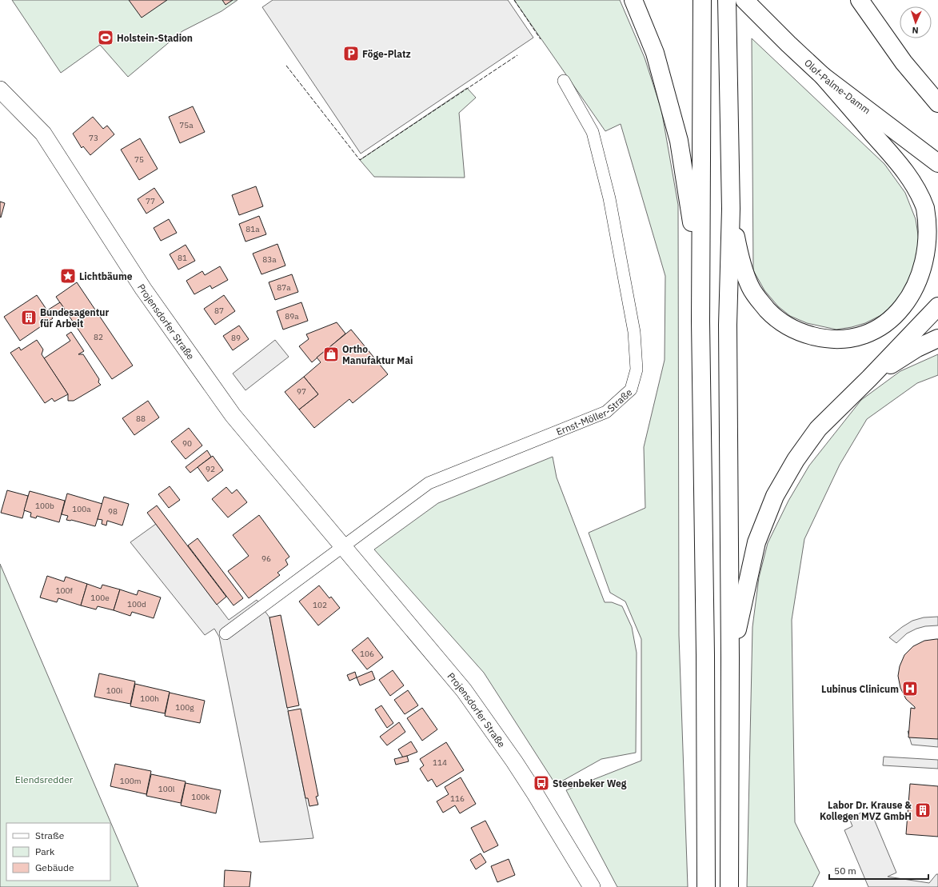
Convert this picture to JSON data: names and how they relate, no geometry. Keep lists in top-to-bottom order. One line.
{"streets":{"highway":["Olof-Palme-Damm"],"street":["Projensdorfer Straße","Ernst-Möller-Straße"]},"crossings":[["Projensdorfer Straße","Ernst-Möller-Straße"]],"parks":["Elendsredder"],"places":{"sports":["Holstein-Stadion"],"parking":["Föge-Platz"],"place":["Lichtbäume"],"building":["Bundesagentur für Arbeit","Labor Dr. Krause & Kollegen MVZ GmbH"],"shop":["Ortho Manufaktur Mai"],"hospital":["Lubinus Clinicum"],"bus stop":["Steenbeker Weg"]},"house_numbers":["75a","73","75","77","81a","81","83a","87a","87","89a","82","89","97","88","90","92","100b","100a","98","96","100f","100e","100d","102","106","100i","100h","100g","114","100m","100l","100k","116"],"legend":["Straße","Park","Gebäude"],"scale_bar":"50 m","north":"bottom"}
